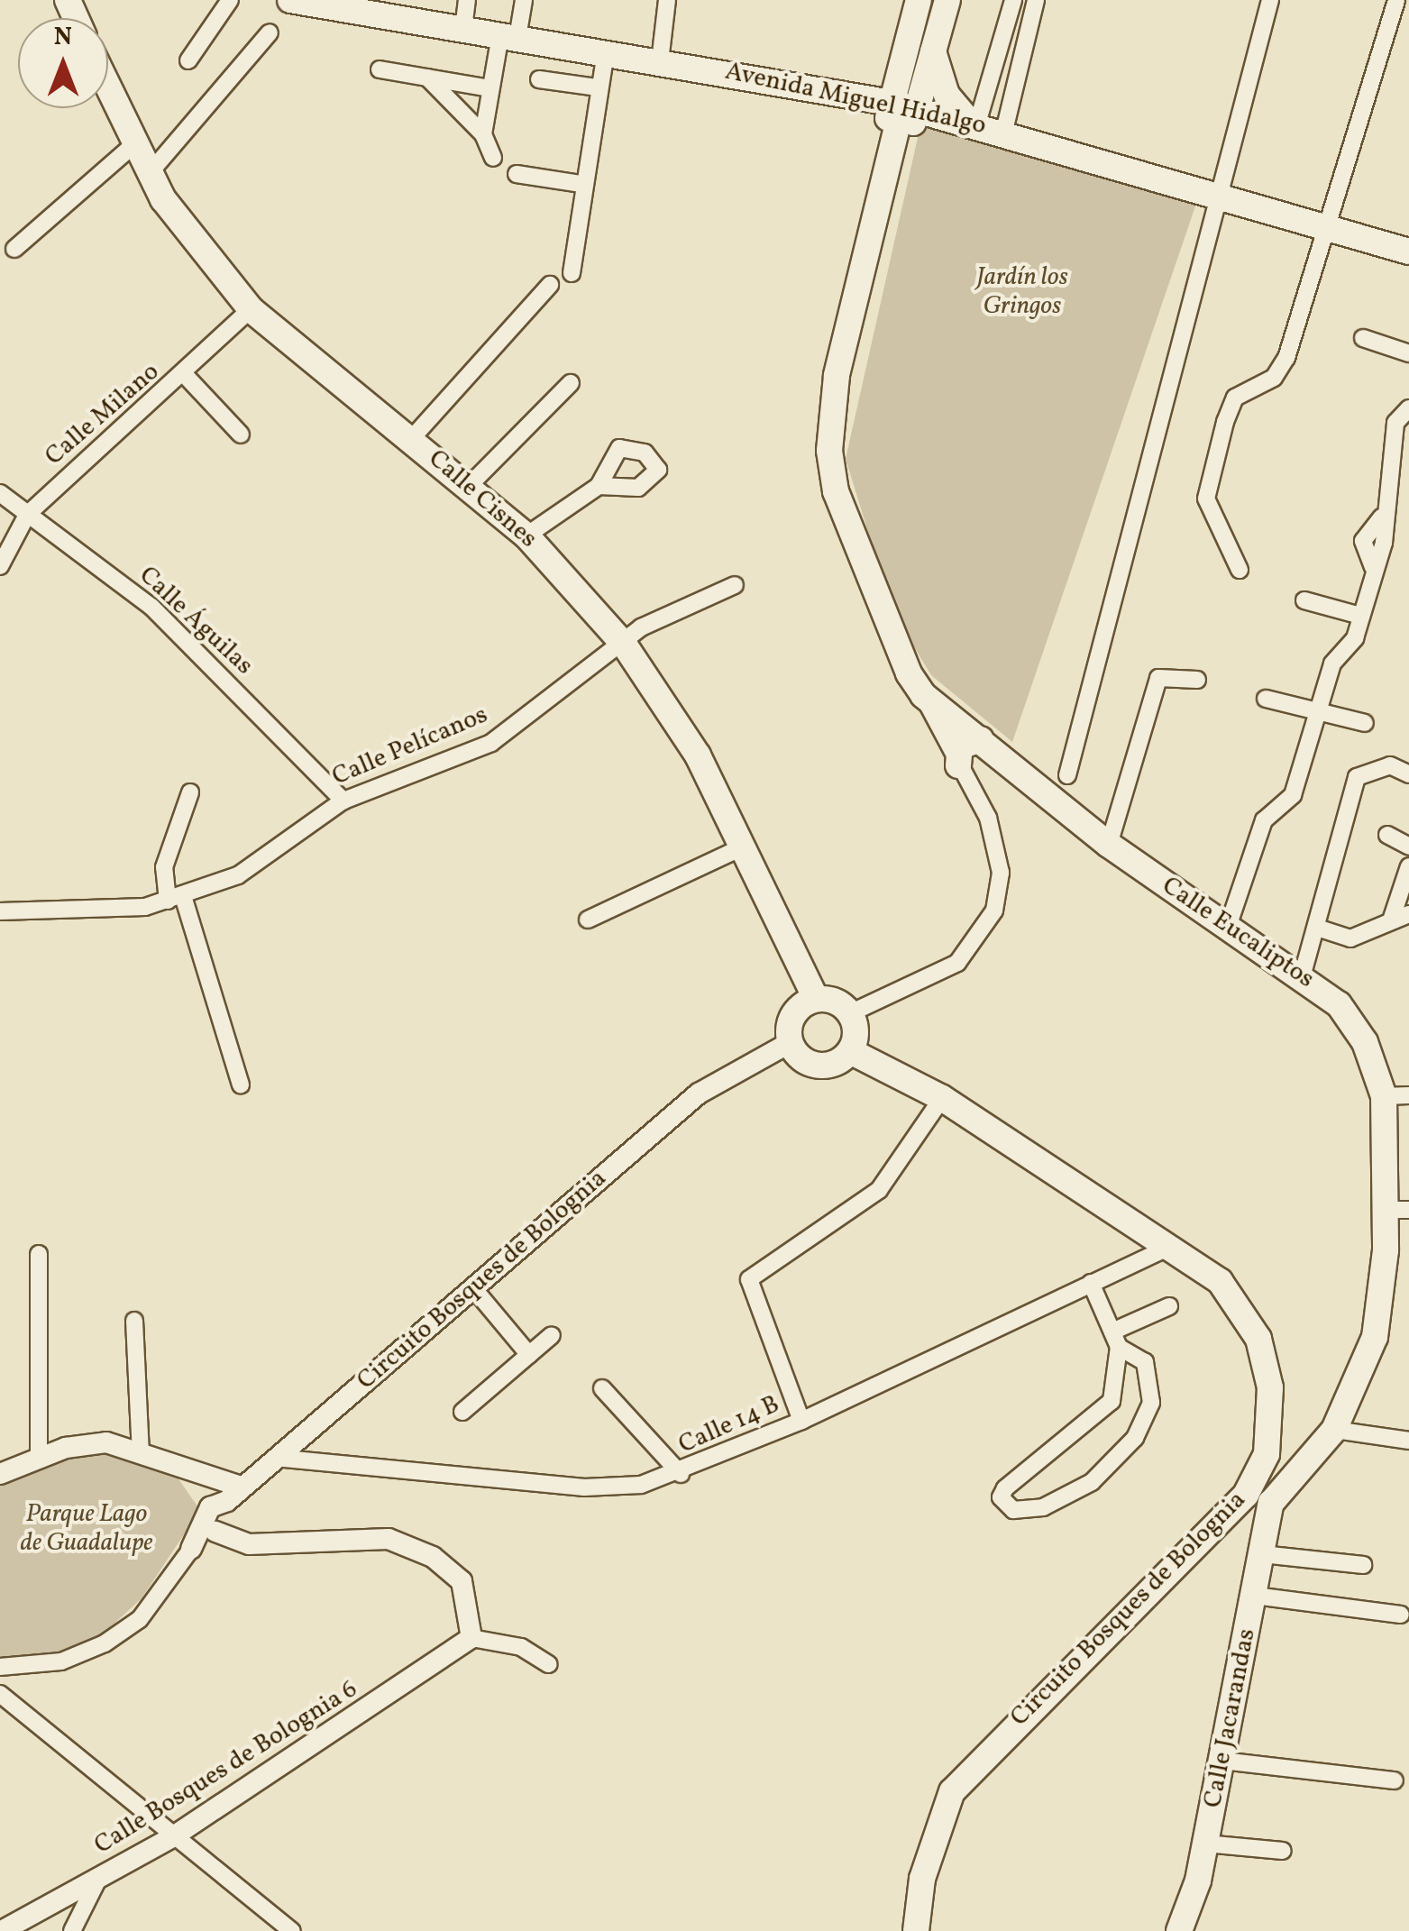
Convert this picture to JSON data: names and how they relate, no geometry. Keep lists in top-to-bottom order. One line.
{"streets":{"main road":["Avenida Miguel Hidalgo","Calle Cisnes","Calle Eucaliptos","Circuito Bosques de Bolognia","Calle Jacarandas"],"street":["Calle Milano","Calle Águilas","Calle Pelícanos","Calle 14 B","Calle Bosques de Bolognia 6"]},"crossings":[["Calle Milano","Calle Cisnes"],["Calle Milano","Calle Águilas"],["Calle Cisnes","Calle Pelícanos"],["Calle Cisnes","Circuito Bosques de Bolognia"],["Calle Águilas","Calle Pelícanos"],["Calle Eucaliptos","Calle Jacarandas"],["Circuito Bosques de Bolognia","Calle 14 B"]],"parks":["Jardín los Gringos","Parque Lago de Guadalupe"],"north":"top"}
